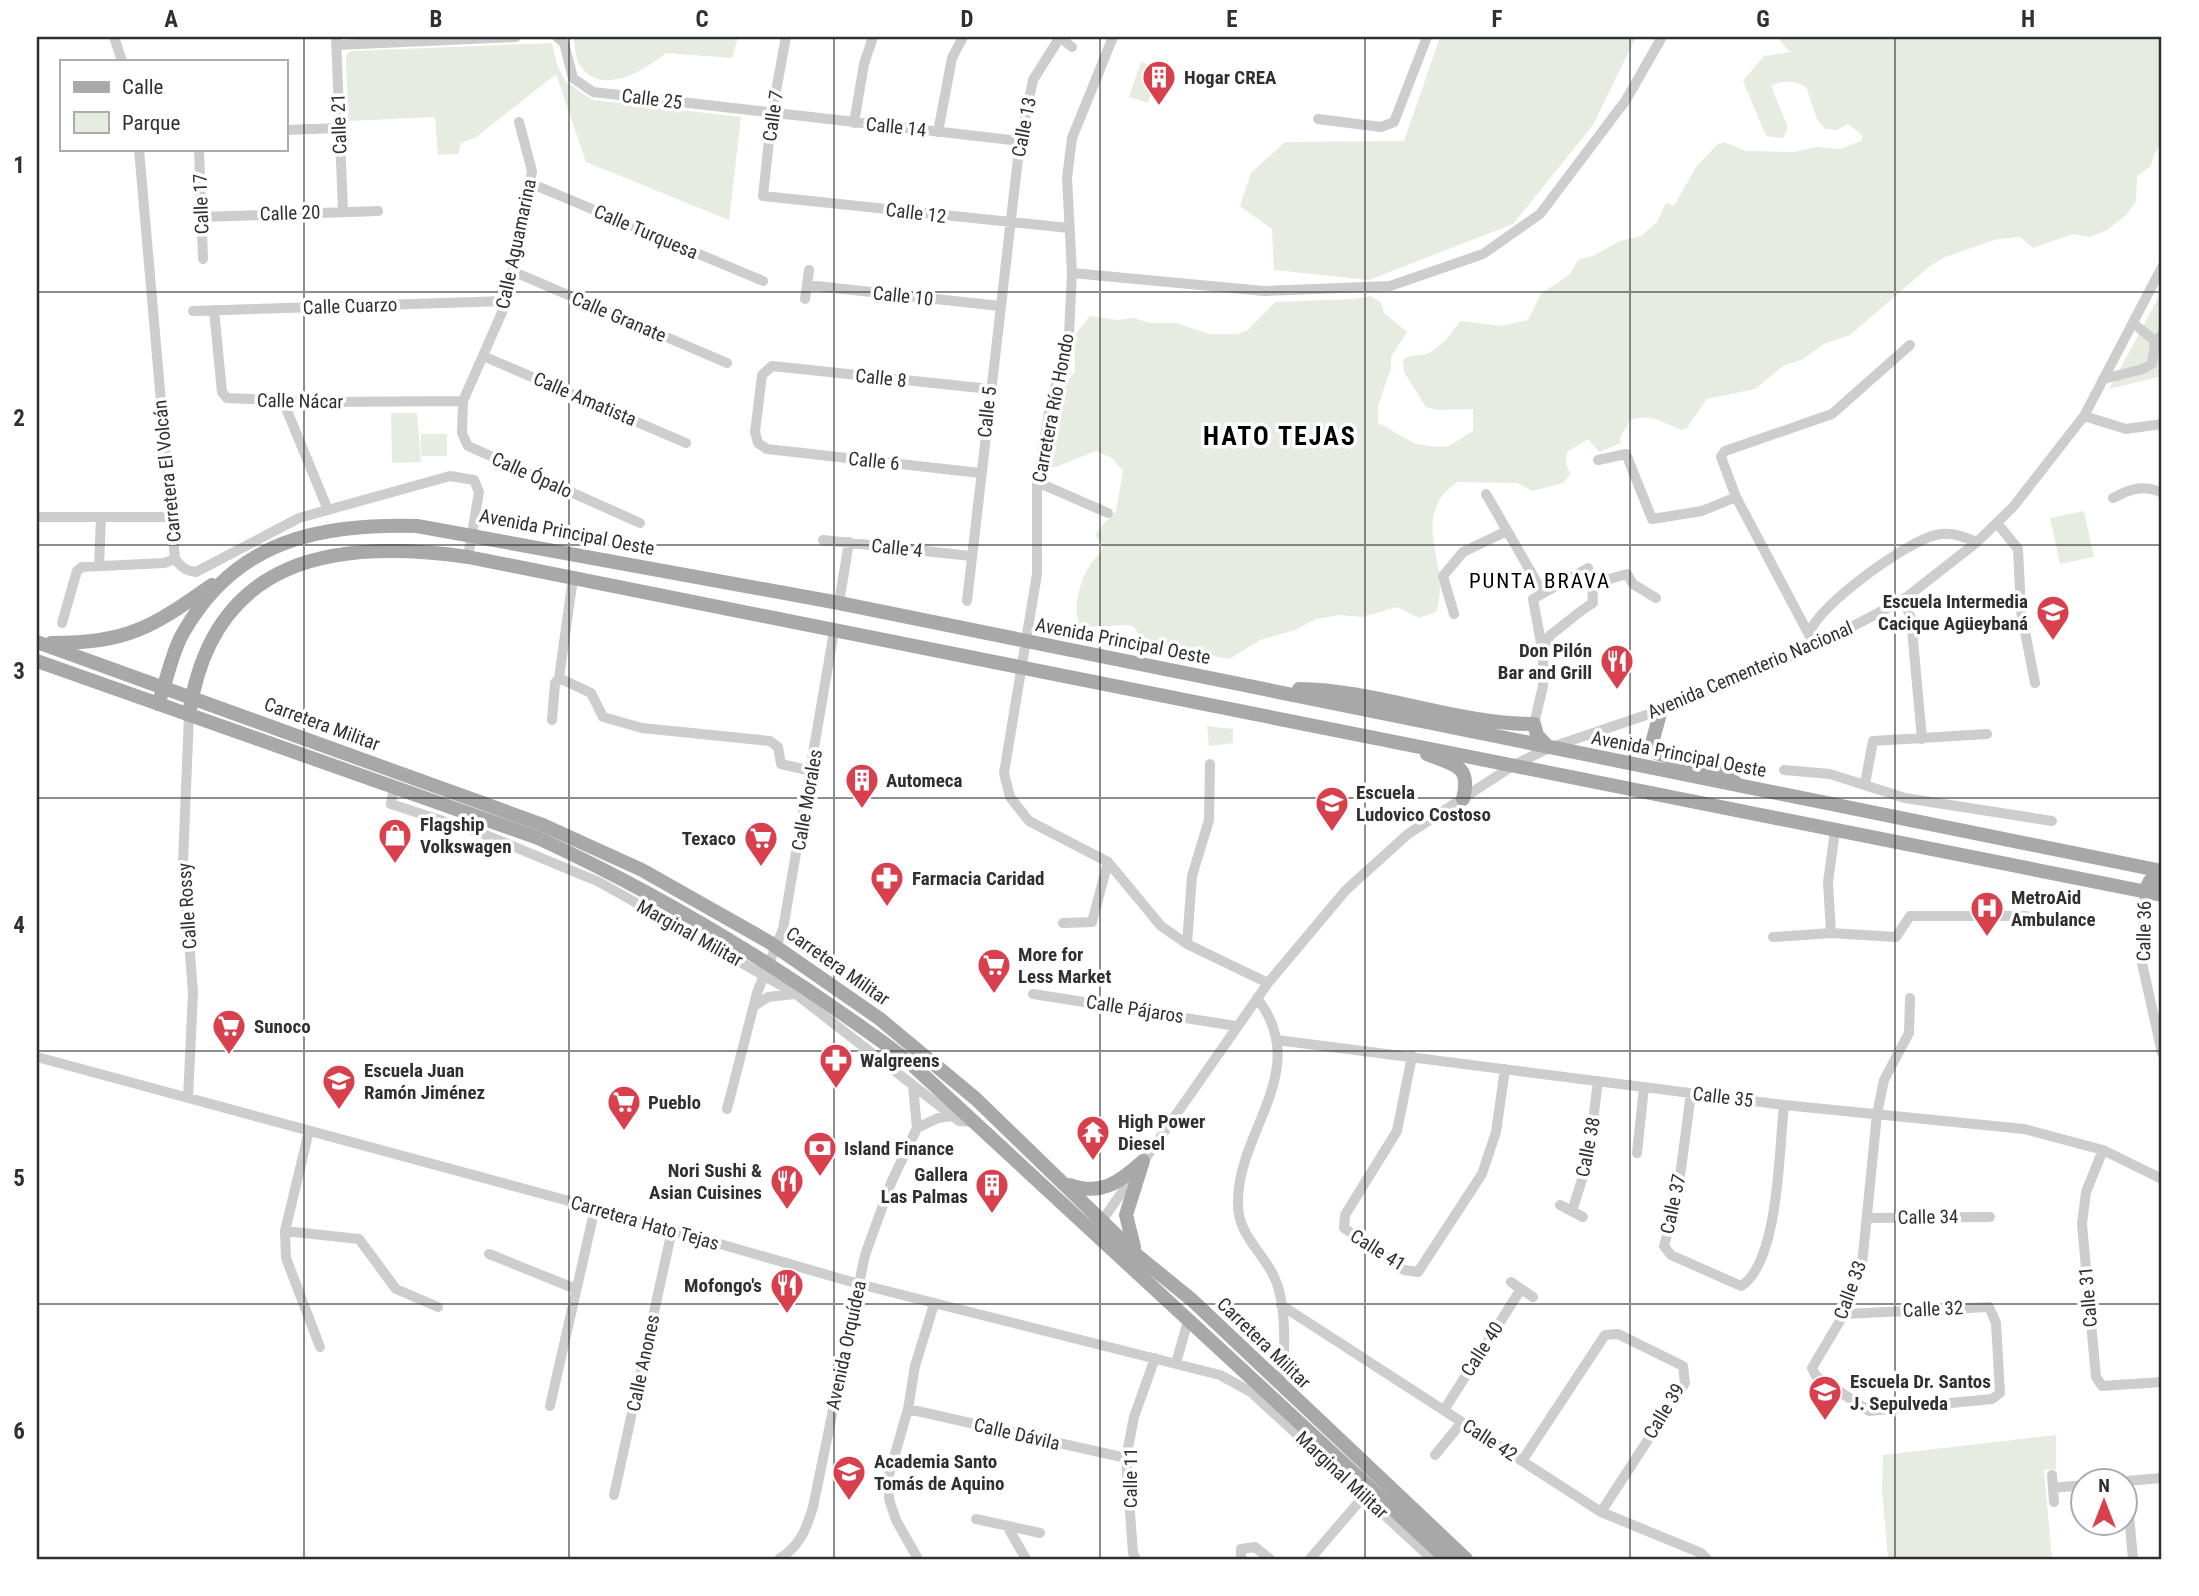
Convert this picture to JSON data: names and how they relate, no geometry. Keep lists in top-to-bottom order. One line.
{"streets":{"main road":["Avenida Principal Oeste","Carretera Militar"],"street":["Calle 25","Calle 7","Calle 21","Calle 14","Calle 13","Calle 17","Calle 20","Calle 12","Calle Turquesa","Calle Aguamarina","Calle 10","Calle Cuarzo","Calle Granate","Calle 8","Calle Amatista","Calle Nácar","Carretera Río Hondo","Calle 5","Calle 6","Carretera El Volcán","Calle Ópalo","Calle 4","Avenida Cementerio Nacional","Calle Morales","Calle Rossy","Calle 36","Marginal Militar","Calle Pájaros","Calle 35","Calle 38","Calle 37","Calle 34","Carretera Hato Tejas","Calle 41","Calle 33","Calle 31","Calle 32","Avenida Orquídea","Calle 40","Calle Anones","Calle 39","Calle Dávila","Calle 42","Calle 11"]},"crossings":[["Calle 25","Calle 7"],["Calle 25","Calle 14"],["Calle 7","Calle 14"],["Calle 7","Calle 12"],["Calle 21","Calle 20"],["Calle 14","Calle 13"],["Calle 13","Calle 12"],["Calle 13","Calle 5"],["Calle 17","Calle 20"],["Calle 12","Carretera Río Hondo"],["Calle 12","Calle 5"],["Calle Turquesa","Calle Aguamarina"],["Calle Aguamarina","Calle Cuarzo"],["Calle Aguamarina","Calle Granate"],["Calle Aguamarina","Calle Amatista"],["Calle Aguamarina","Calle Nácar"],["Calle Aguamarina","Calle Ópalo"],["Calle 10","Calle 5"],["Calle Cuarzo","Calle Nácar"],["Calle 8","Calle 5"],["Calle 8","Calle 6"],["Calle Nácar","Calle Ópalo"],["Carretera Río Hondo","Avenida Principal Oeste"],["Carretera Río Hondo","Avenida Cementerio Nacional"],["Calle 5","Calle 6"],["Calle 5","Calle 4"],["Carretera El Volcán","Avenida Principal Oeste"],["Avenida Principal Oeste","Avenida Cementerio Nacional"],["Avenida Principal Oeste","Carretera Militar"],["Avenida Cementerio Nacional","Carretera Militar"],["Avenida Cementerio Nacional","Calle Pájaros"],["Carretera Militar","Calle Morales"],["Carretera Militar","Calle Rossy"],["Carretera Militar","Marginal Militar"],["Calle Morales","Marginal Militar"],["Calle Rossy","Carretera Hato Tejas"],["Marginal Militar","Carretera Hato Tejas"],["Calle 35","Calle 38"],["Calle 35","Calle 37"],["Calle 35","Calle 41"],["Calle 35","Calle 33"],["Calle 35","Calle 31"],["Calle 34","Calle 33"],["Carretera Hato Tejas","Avenida Orquídea"],["Carretera Hato Tejas","Calle Anones"],["Carretera Hato Tejas","Calle 11"],["Calle 33","Calle 32"],["Calle 40","Calle 42"],["Calle 39","Calle 42"],["Calle Dávila","Calle 11"]],"districts":["HATO TEJAS","PUNTA BRAVA"],"places":{"building":["Hogar CREA","Automeca","Gallera Las Palmas"],"school or university":["Escuela Intermedia Cacique Agüeybaná","Escuela Ludovico Costoso","Escuela Juan Ramón Jiménez","Escuela Dr. Santos J. Sepulveda","Academia Santo Tomás de Aquino"],"restaurant":["Don Pilón Bar and Grill","Nori Sushi & Asian Cuisines","Mofongo's"],"shop":["Flagship Volkswagen"],"supermarket":["Texaco","More for Less Market","Sunoco","Pueblo"],"pharmacy":["Farmacia Caridad","Walgreens"],"hospital":["MetroAid Ambulance"],"temple":["High Power Diesel"],"bank":["Island Finance"]},"legend":["Calle","Parque"],"north":"top","grid":{"columns":["A","B","C","D","E","F","G","H"],"rows":["1","2","3","4","5","6"]}}
